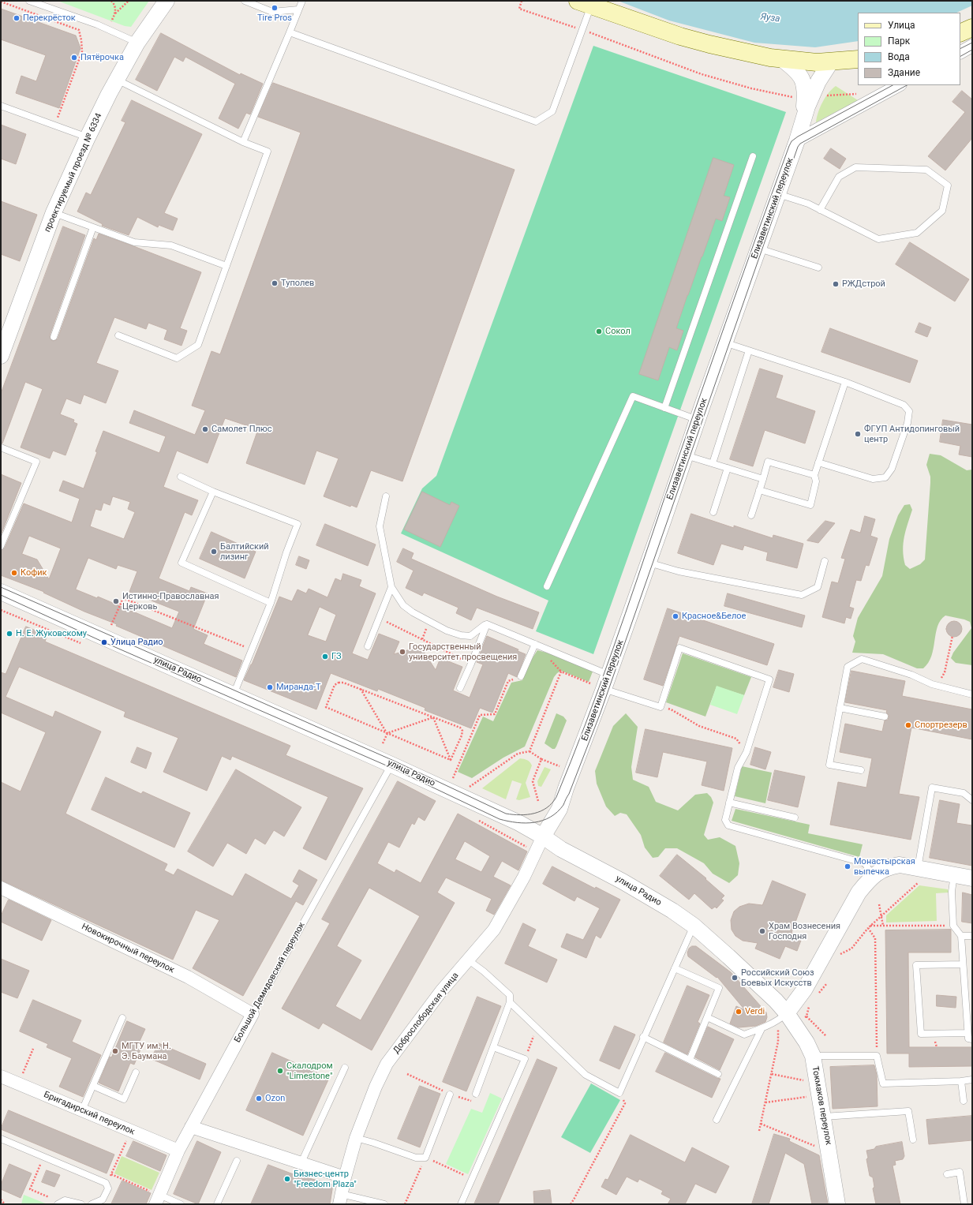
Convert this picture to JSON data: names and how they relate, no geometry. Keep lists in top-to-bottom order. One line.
{"streets":{"street":["проектируемый проезд № 6334","Елизаветинский переулок","улица Радио","Новокирочный переулок","Большой Демидовский переулок","Доброслободская улица","Токмаков переулок","Бригадирский переулок"]},"crossings":[["Елизаветинский переулок","улица Радио"],["Елизаветинский переулок","Доброслободская улица"],["улица Радио","Большой Демидовский переулок"],["улица Радио","Доброслободская улица"],["улица Радио","Токмаков переулок"],["Новокирочный переулок","Большой Демидовский переулок"],["Большой Демидовский переулок","Бригадирский переулок"]],"water":["Яуза"],"places":["Tire Pros","Перекрёсток","Пятёрочка","Туполев","РЖДстрой","Сокол","Самолет Плюс","ФГУП Антидопинговый центр","Балтийский лизинг","Кофик","Истинно-Православная Церковь","Красное&Белое","Н. Е. Жуковскому","Улица Радио","Государственный университет просвещения","ГЗ","Миранда-Т","Спортрезерв","Монастырская выпечка","Храм Вознесения Господня","Российский Союз Боевых Искусств","Verdi","МГТУ им. Н. Э. Баумана","Скалодром \"Limestone\"","Ozon","Бизнес-центр \"Freedom Plaza\""],"legend":["Улица","Парк","Вода","Здание"]}
